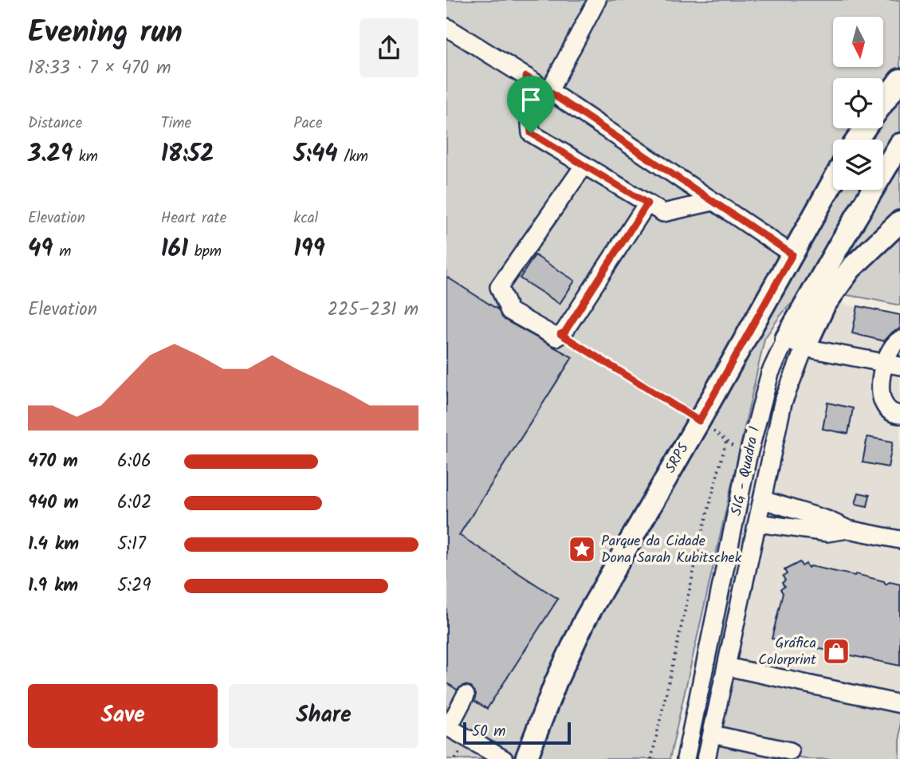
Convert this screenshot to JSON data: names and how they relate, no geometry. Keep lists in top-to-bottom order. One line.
{"streets":{"main road":["SRPS"],"street":["SIG - Quadra 1"]},"places":{"place":["Parque da Cidade Dona Sarah Kubitschek"],"shop":["Gráfica Colorprint"]},"scale_bar":"50 m","north":"bottom","page":{"heading":["Evening run","18:33 · 7 × 470 m"],"stats":[["Distance","3.29 km"],["Time","18:52"],["Pace","5:44 /km"],["Elevation","49 m"],["Heart rate","161 bpm"],["kcal","199"]],"chart":["Elevation","225–231 m"],"list":[{"name":"470 m","note":"6:06"},{"name":"940 m","note":"6:02"},{"name":"1.4 km","note":"5:17"},{"name":"1.9 km","note":"5:29"}],"buttons":["Save","Share"],"scale":"50 m"}}
